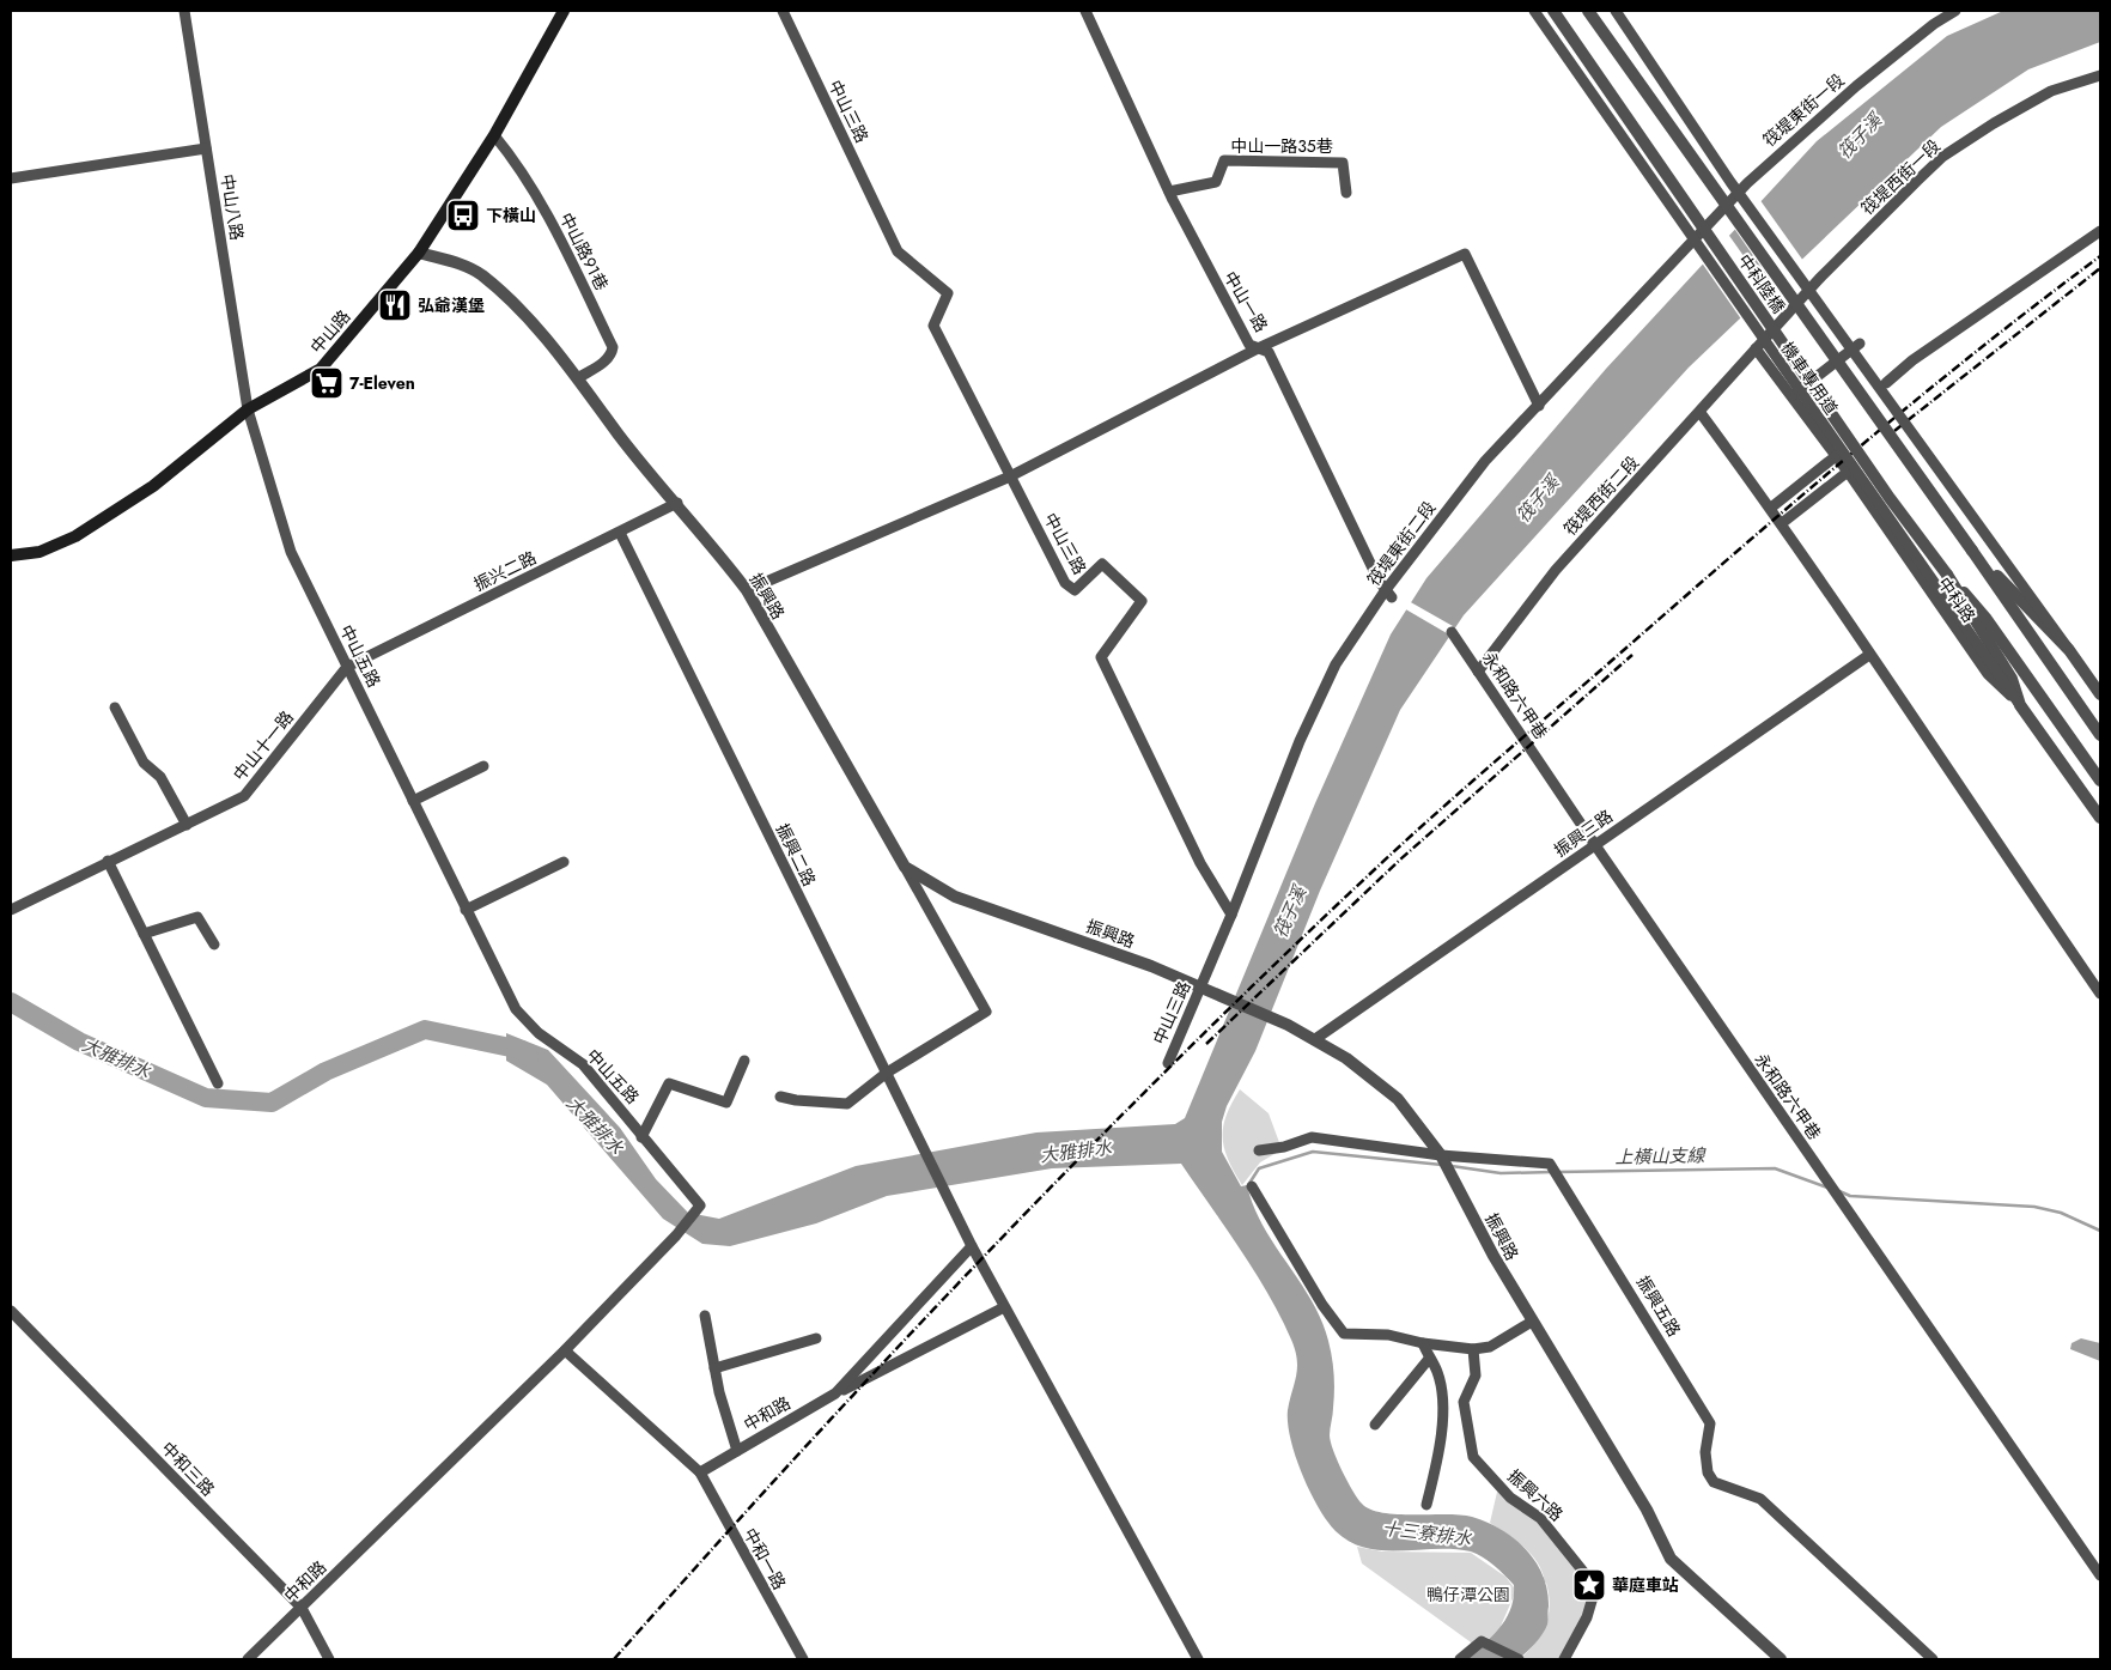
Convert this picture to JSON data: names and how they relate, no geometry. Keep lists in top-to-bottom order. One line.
{"streets":{"main road":["中山路"],"street":["筏堤東街一段","中山三路","中山一路35巷","筏堤西街一段","中山八路","中山路91巷","中科陸橋","中山一路","機車專用道","筏堤西街二段","筏堤東街二段","振兴二路","振興路","中科路","中山五路","永和路六甲巷","中山十一路","振興三路","振興二路","振興五路","中和路","中和三路","振興六路","中和一路"]},"crossings":[["筏堤東街一段","筏堤東街二段"],["中山三路","筏堤東街二段"],["中山三路","振興路"],["中山一路35巷","中山一路"],["筏堤西街一段","筏堤西街二段"],["筏堤西街一段","中科路"],["中山八路","中山路"],["中山八路","中山五路"],["中山路91巷","中山路"],["中山路91巷","振興路"],["中科陸橋","中科路"],["中山一路","筏堤東街二段"],["中山路","振興路"],["中山路","中山五路"],["機車專用道","中科路"],["筏堤西街二段","中科路"],["筏堤西街二段","永和路六甲巷"],["振兴二路","振興路"],["振兴二路","中山五路"],["振兴二路","中山十一路"],["振兴二路","振興二路"],["振興路","振興三路"],["振興路","振興五路"],["中山五路","中山十一路"],["中山五路","中和路"],["永和路六甲巷","振興三路"],["振興二路","中和路"],["中和路","中和三路"],["中和路","中和一路"]],"water":["筏子溪","大雅排水","上橫山支線","十三寮排水"],"parks":["鴨仔潭公園"],"places":{"bus stop":["下橫山"],"restaurant":["弘爺漢堡"],"supermarket":["7-Eleven"],"place":["華庭車站"]}}
